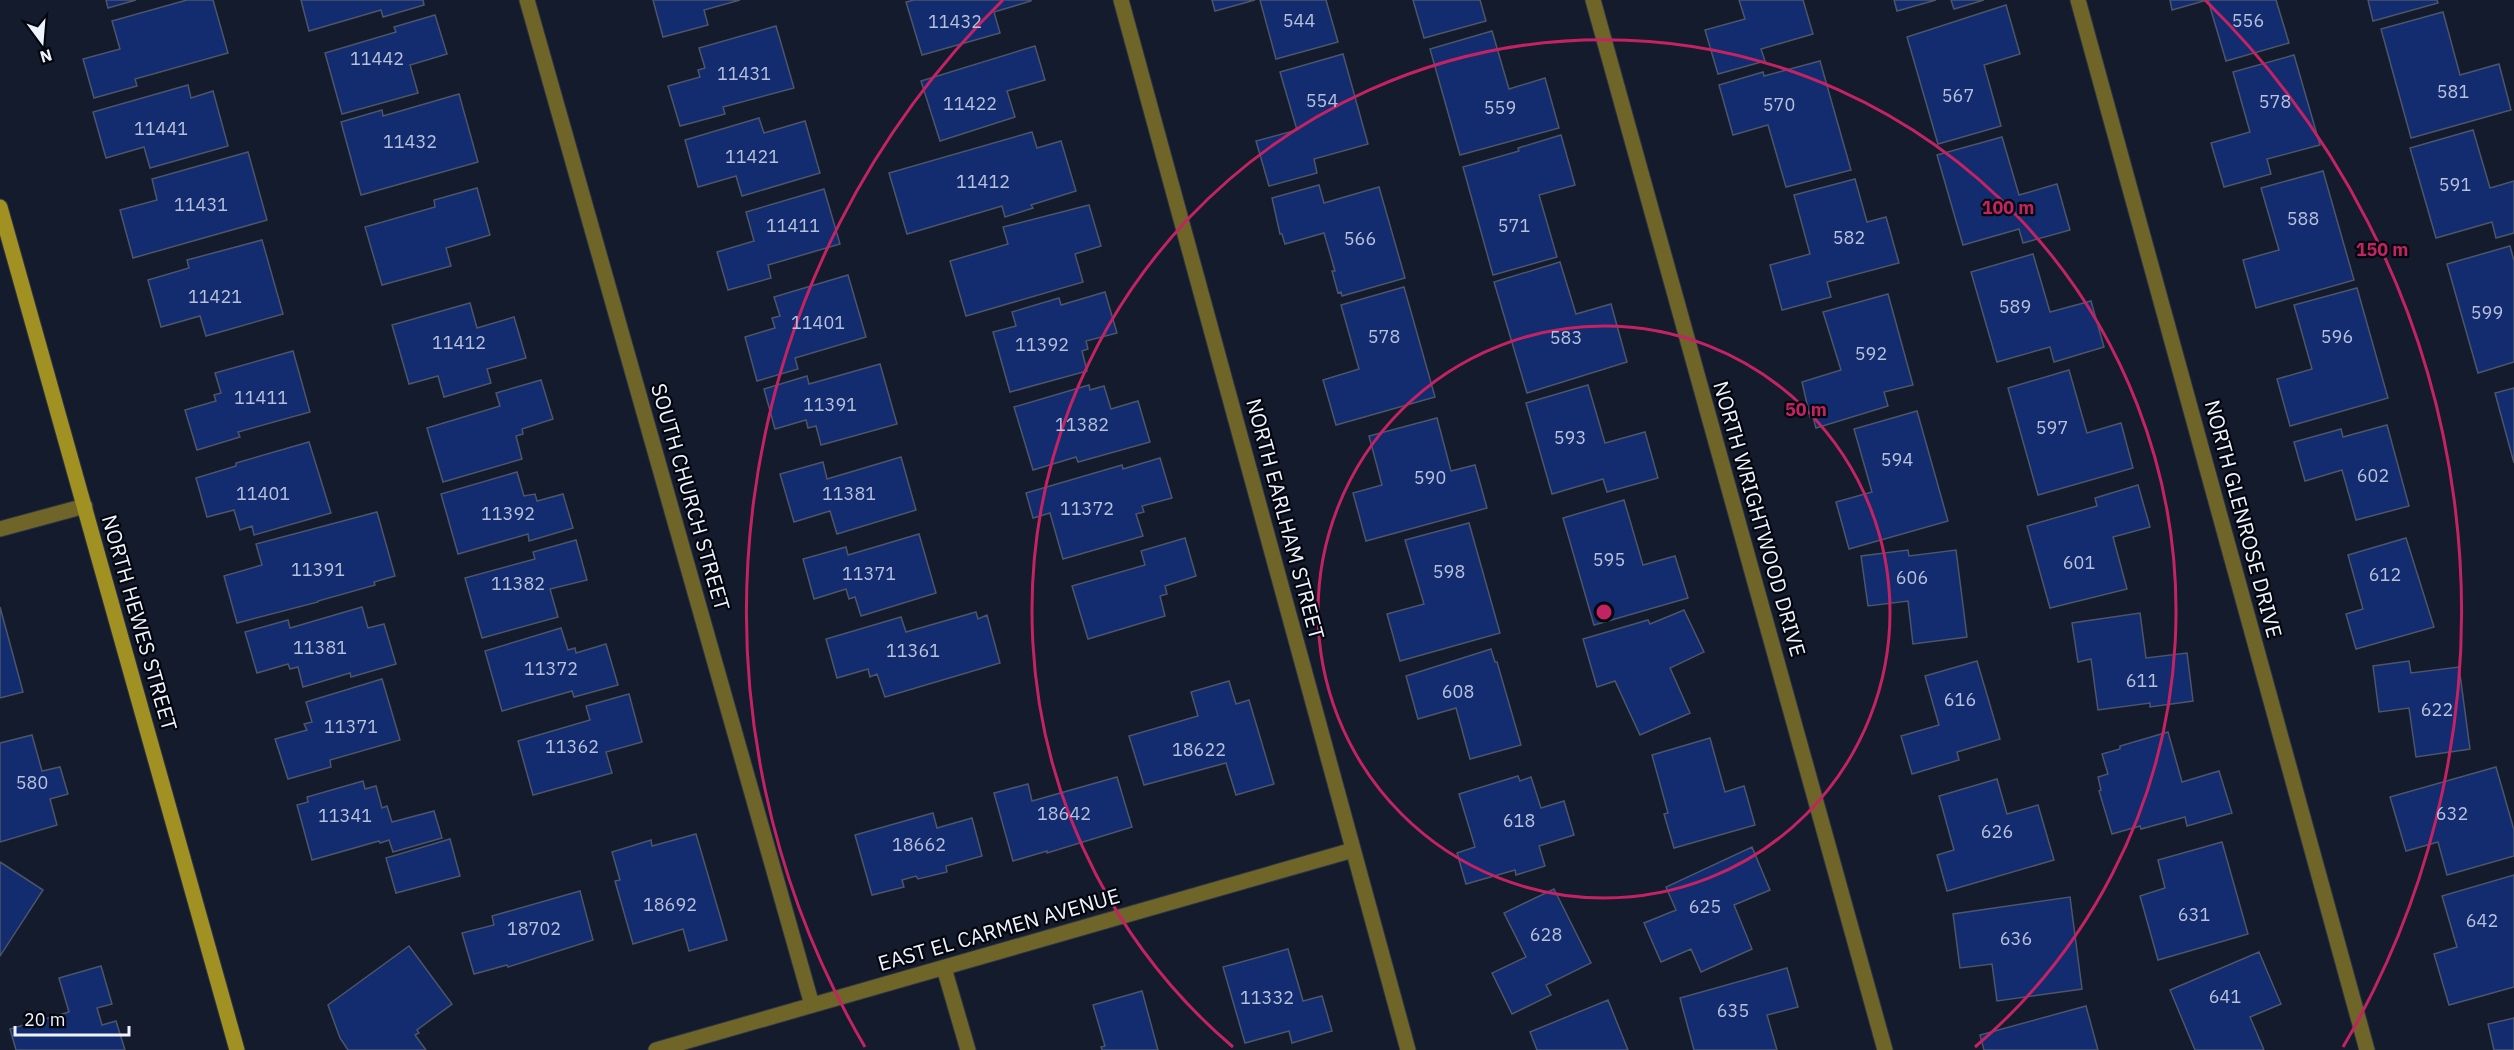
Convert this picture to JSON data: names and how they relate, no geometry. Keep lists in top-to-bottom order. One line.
{"streets":{"main road":["NORTH HEWES STREET"],"street":["SOUTH CHURCH STREET","NORTH EARLHAM STREET","NORTH WRIGHTWOOD DRIVE","NORTH GLENROSE DRIVE","EAST EL CARMEN AVENUE"]},"crossings":[["SOUTH CHURCH STREET","EAST EL CARMEN AVENUE"],["NORTH EARLHAM STREET","EAST EL CARMEN AVENUE"]],"house_numbers":["544","556","11432","11442","11431","581","567","554","578","11422","570","559","11441","11432","11421","11412","591","11431","588","11411","571","582","566","11421","589","599","11401","578","596","583","11412","11392","592","11411","11391","11382","597","593","594","602","590","11401","11381","11372","11392","595","601","11391","598","11371","612","606","11382","11381","11361","11372","611","608","616","622","11371","11362","18622","580","18642","632","11341","618","626","18662","18692","625","631","642","18702","628","636","641","11332","635"],"scale_bar":"20 m","north":"bottom","rings":["100 m","150 m","50 m"]}
